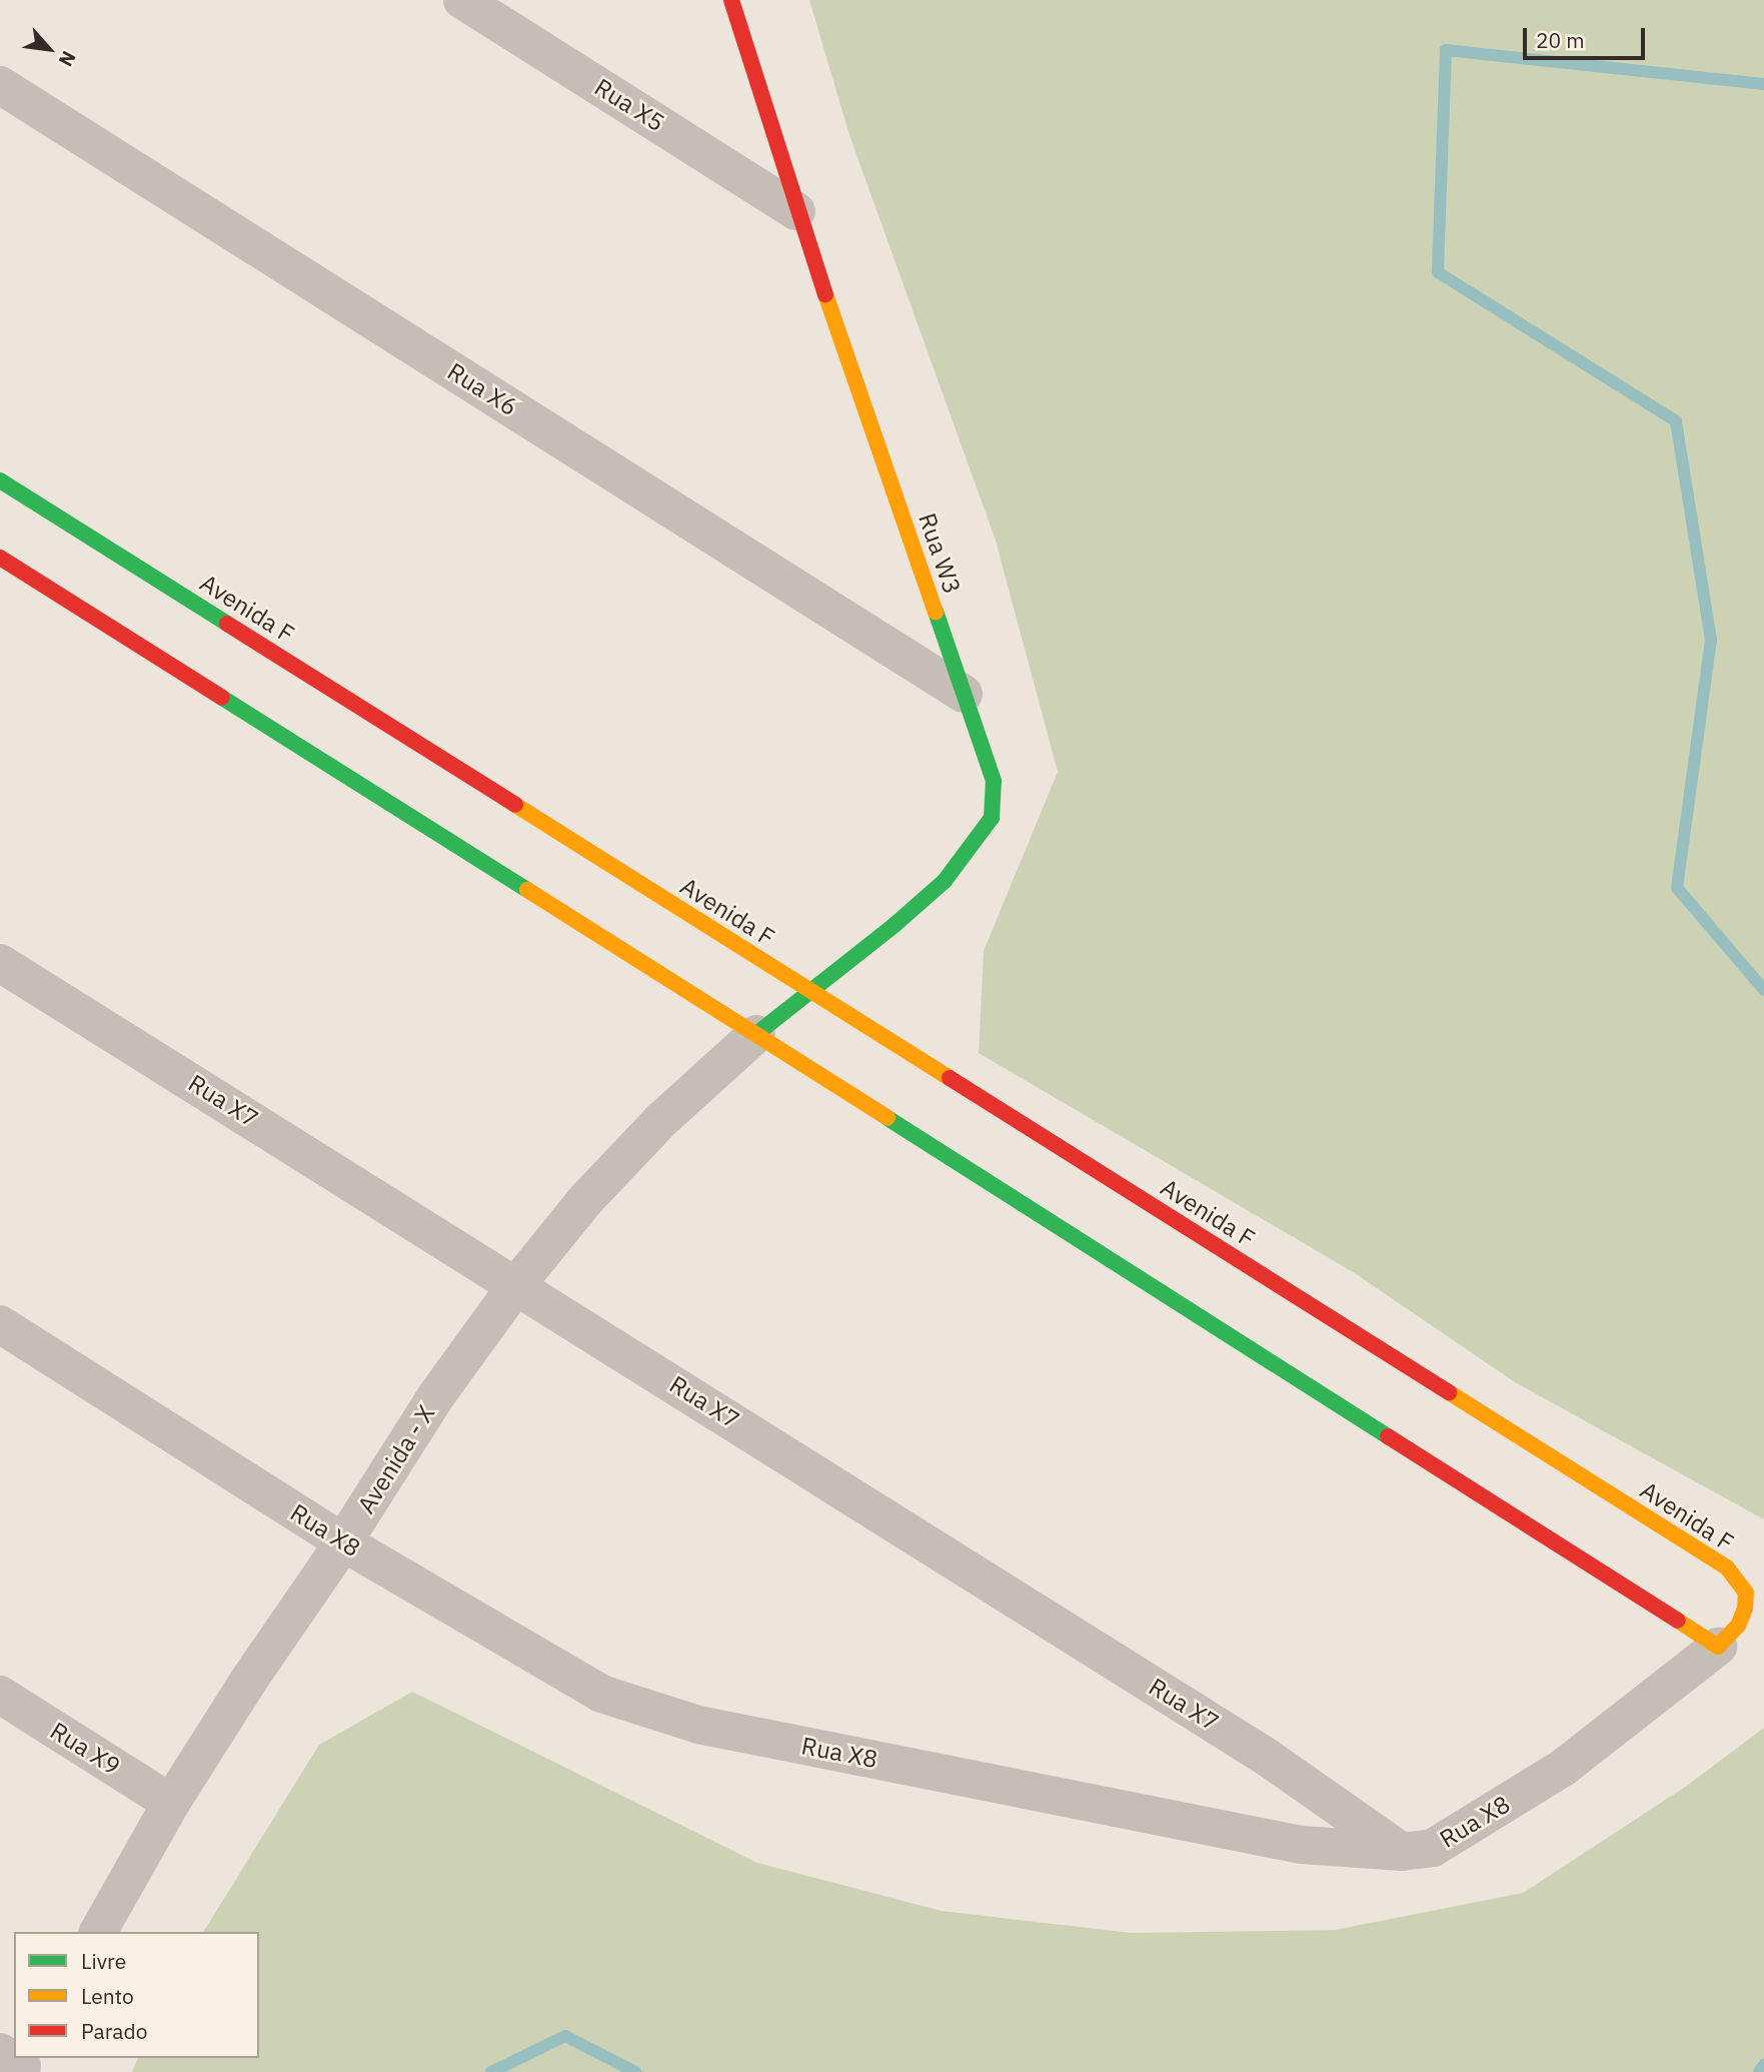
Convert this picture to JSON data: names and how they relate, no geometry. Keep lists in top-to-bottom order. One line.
{"streets":{"street":["Rua X5","Rua X6","Rua W3","Avenida F","Rua X7","Avenida - X","Rua X8","Rua X9"]},"crossings":[["Rua X5","Rua W3"],["Rua X6","Rua W3"],["Rua W3","Avenida F"],["Rua W3","Avenida - X"],["Avenida F","Rua X8"],["Rua X7","Avenida - X"],["Rua X7","Rua X8"],["Avenida - X","Rua X8"],["Avenida - X","Rua X9"]],"legend":["Livre","Lento","Parado"],"scale_bar":"20 m","north":"bottom right"}
